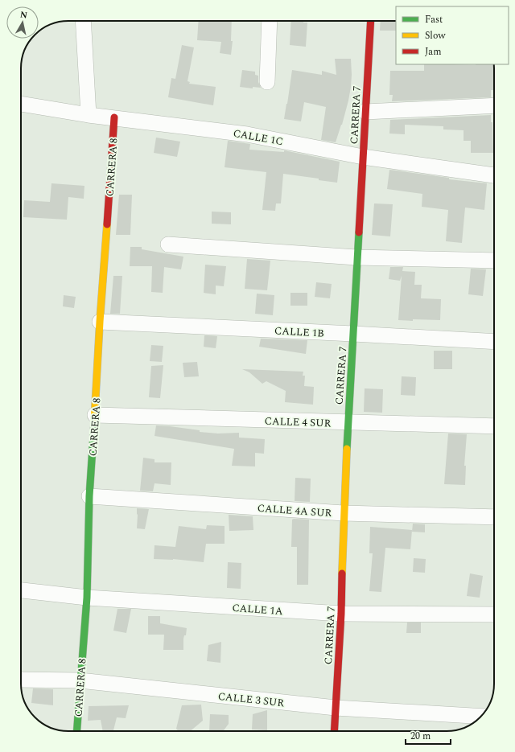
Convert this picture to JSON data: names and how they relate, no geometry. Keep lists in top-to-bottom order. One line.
{"streets":{"street":["CARRERA 7","CALLE 1C","CARRERA 8","CALLE 1B","CALLE 4 SUR","CALLE 4A SUR","CALLE 1A","CALLE 3 SUR"]},"crossings":[["CARRERA 7","CALLE 1C"],["CARRERA 7","CALLE 1B"],["CARRERA 7","CALLE 4 SUR"],["CARRERA 7","CALLE 4A SUR"],["CARRERA 7","CALLE 1A"],["CARRERA 7","CALLE 3 SUR"],["CALLE 1C","CARRERA 8"],["CARRERA 8","CALLE 1B"],["CARRERA 8","CALLE 4 SUR"],["CARRERA 8","CALLE 4A SUR"],["CARRERA 8","CALLE 1A"],["CARRERA 8","CALLE 3 SUR"]],"legend":["Fast","Slow","Jam"],"scale_bar":"20 m","north":"top"}
